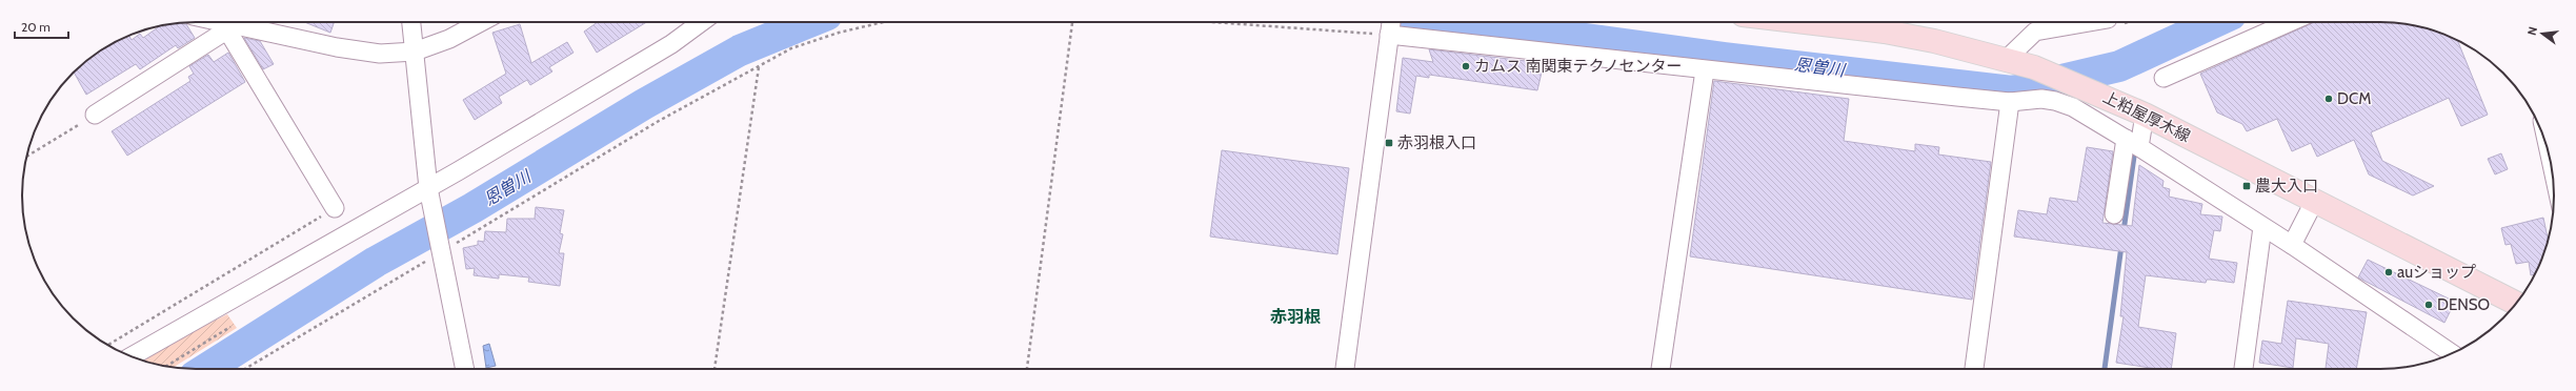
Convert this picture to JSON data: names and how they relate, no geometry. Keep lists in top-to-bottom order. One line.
{"streets":{"main road":["上粕屋厚木線"]},"districts":["赤羽根"],"water":["恩曽川"],"places":{"other":["カムス 南関東テクノセンター","DCM","auショップ","DENSO"],"transit":["赤羽根入口","農大入口"]},"scale_bar":"20 m","north":"left"}
